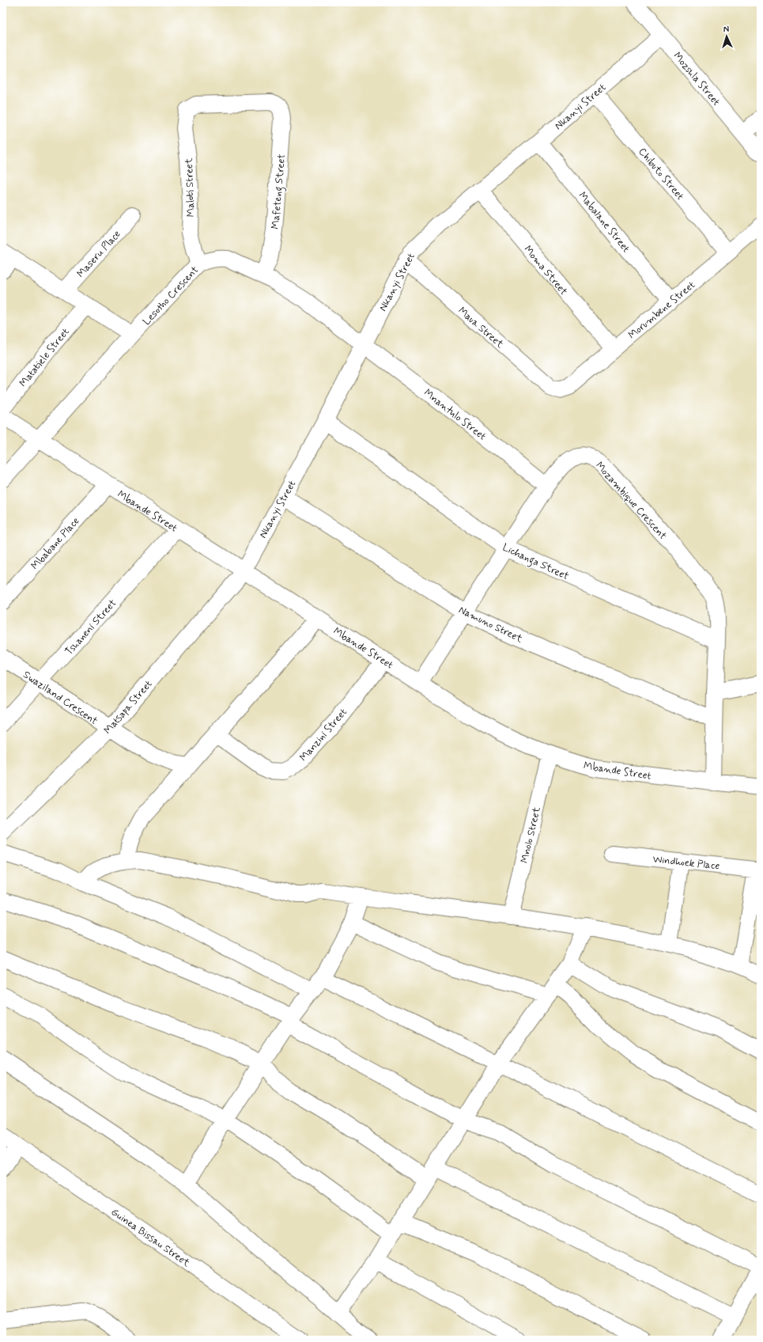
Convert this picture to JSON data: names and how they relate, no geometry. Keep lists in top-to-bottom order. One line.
{"streets":{"street":["Mozshla Street","Nkanyi Street","Chibuto Street","Maloti Street","Mafeteng Street","Mabalane Street","Maseru Place","Moma Street","Lesotho Crescent","Morumbene Street","Maua Street","Matatiele Street","Mnantulo Street","Mozambique Crescent","Mbande Street","Mbabane Place","Lichanga Street","Namuno Street","Tshaneni Street","Swaziland Crescent","Matsapa Street","Manzini Street","Mnolo Street","Windhoek Place","Guinea Bissau Street"]},"crossings":[["Mozshla Street","Nkanyi Street"],["Nkanyi Street","Chibuto Street"],["Nkanyi Street","Mabalane Street"],["Nkanyi Street","Moma Street"],["Nkanyi Street","Lesotho Crescent"],["Nkanyi Street","Maua Street"],["Nkanyi Street","Mnantulo Street"],["Nkanyi Street","Mbande Street"],["Nkanyi Street","Lichanga Street"],["Nkanyi Street","Namuno Street"],["Nkanyi Street","Matsapa Street"],["Chibuto Street","Morumbene Street"],["Maloti Street","Mafeteng Street"],["Maloti Street","Lesotho Crescent"],["Mafeteng Street","Lesotho Crescent"],["Mabalane Street","Morumbene Street"],["Moma Street","Morumbene Street"],["Lesotho Crescent","Mnantulo Street"],["Lesotho Crescent","Mbande Street"],["Morumbene Street","Maua Street"],["Mnantulo Street","Mozambique Crescent"],["Mozambique Crescent","Mbande Street"],["Mozambique Crescent","Lichanga Street"],["Mozambique Crescent","Namuno Street"],["Mbande Street","Mbabane Place"],["Mbande Street","Tshaneni Street"],["Mbande Street","Matsapa Street"],["Mbande Street","Manzini Street"],["Mbande Street","Mnolo Street"],["Tshaneni Street","Swaziland Crescent"],["Swaziland Crescent","Matsapa Street"]],"north":"top"}
